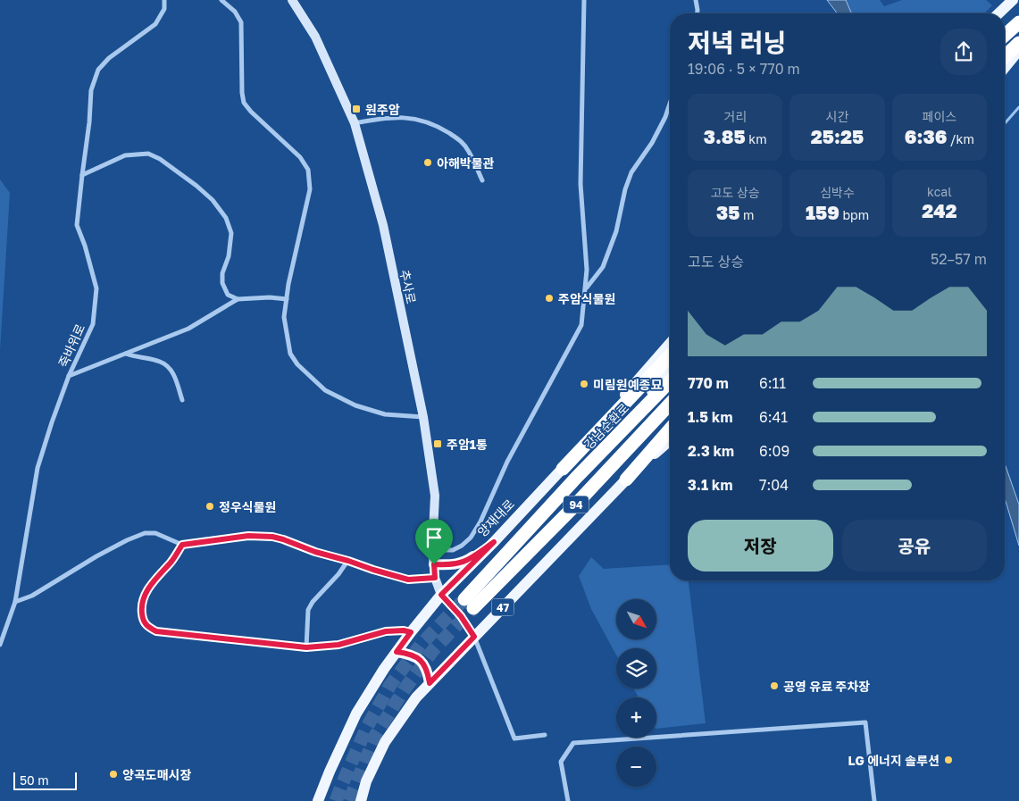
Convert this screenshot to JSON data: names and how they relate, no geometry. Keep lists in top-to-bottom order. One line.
{"streets":{"highway":["강남순환로","94"],"main road":["양재대로","47"],"street":["추사로","죽바위로"]},"crossings":[["추사로","양재대로"],["강남순환로","94"]],"places":{"transit":["원주암","주암1통"],"other":["아해박물관","주암식물원","미림원예종묘","정우식물원","공영 유료 주차장","LG 에너지 솔루션","양곡도매시장"]},"scale_bar":"50 m","north":"bottom right","page":{"heading":["저녁 러닝","19:06 · 5 × 770 m"],"stats":[["거리","3.85 km"],["시간","25:25"],["페이스","6:36 /km"],["고도 상승","35 m"],["심박수","159 bpm"],["kcal","242"]],"chart":["고도 상승","52–57 m"],"list":[{"name":"770 m","note":"6:11"},{"name":"1.5 km","note":"6:41"},{"name":"2.3 km","note":"6:09"},{"name":"3.1 km","note":"7:04"}],"buttons":["저장","공유"],"map_buttons":["+","−"],"scale":"50 m"}}
